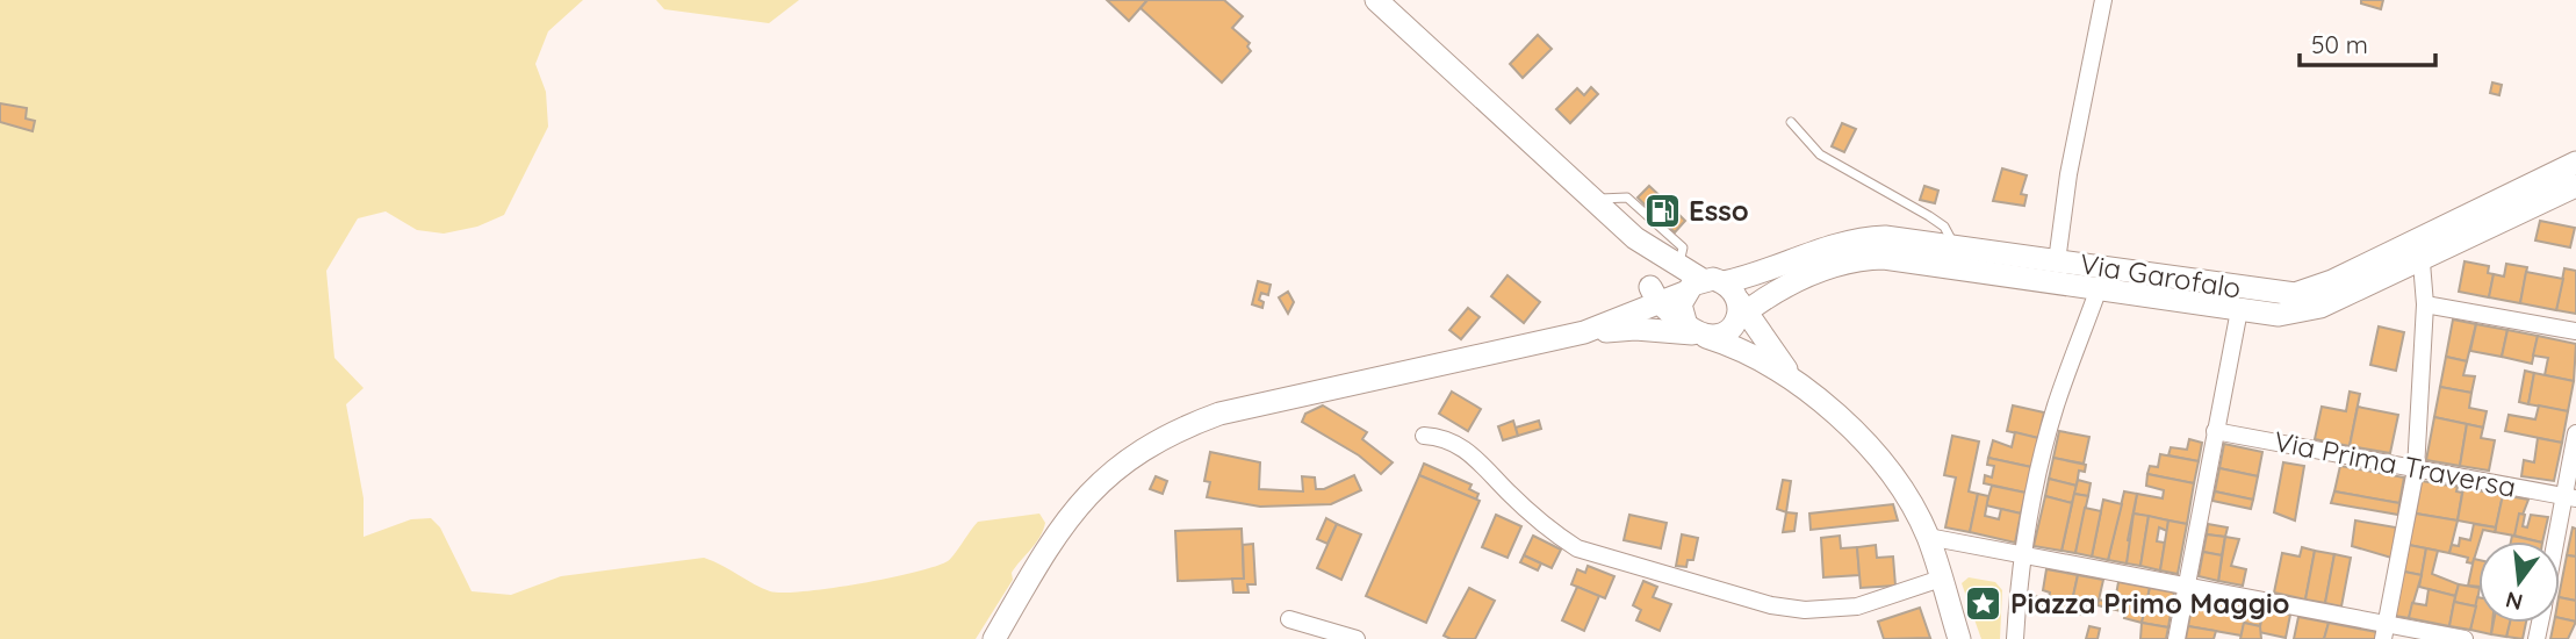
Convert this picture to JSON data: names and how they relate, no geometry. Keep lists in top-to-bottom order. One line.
{"streets":{"main road":["Via Garofalo"],"street":["Via Prima Traversa"]},"places":{"fuel station":["Esso"],"place":["Piazza Primo Maggio"]},"scale_bar":"50 m","north":"bottom"}
